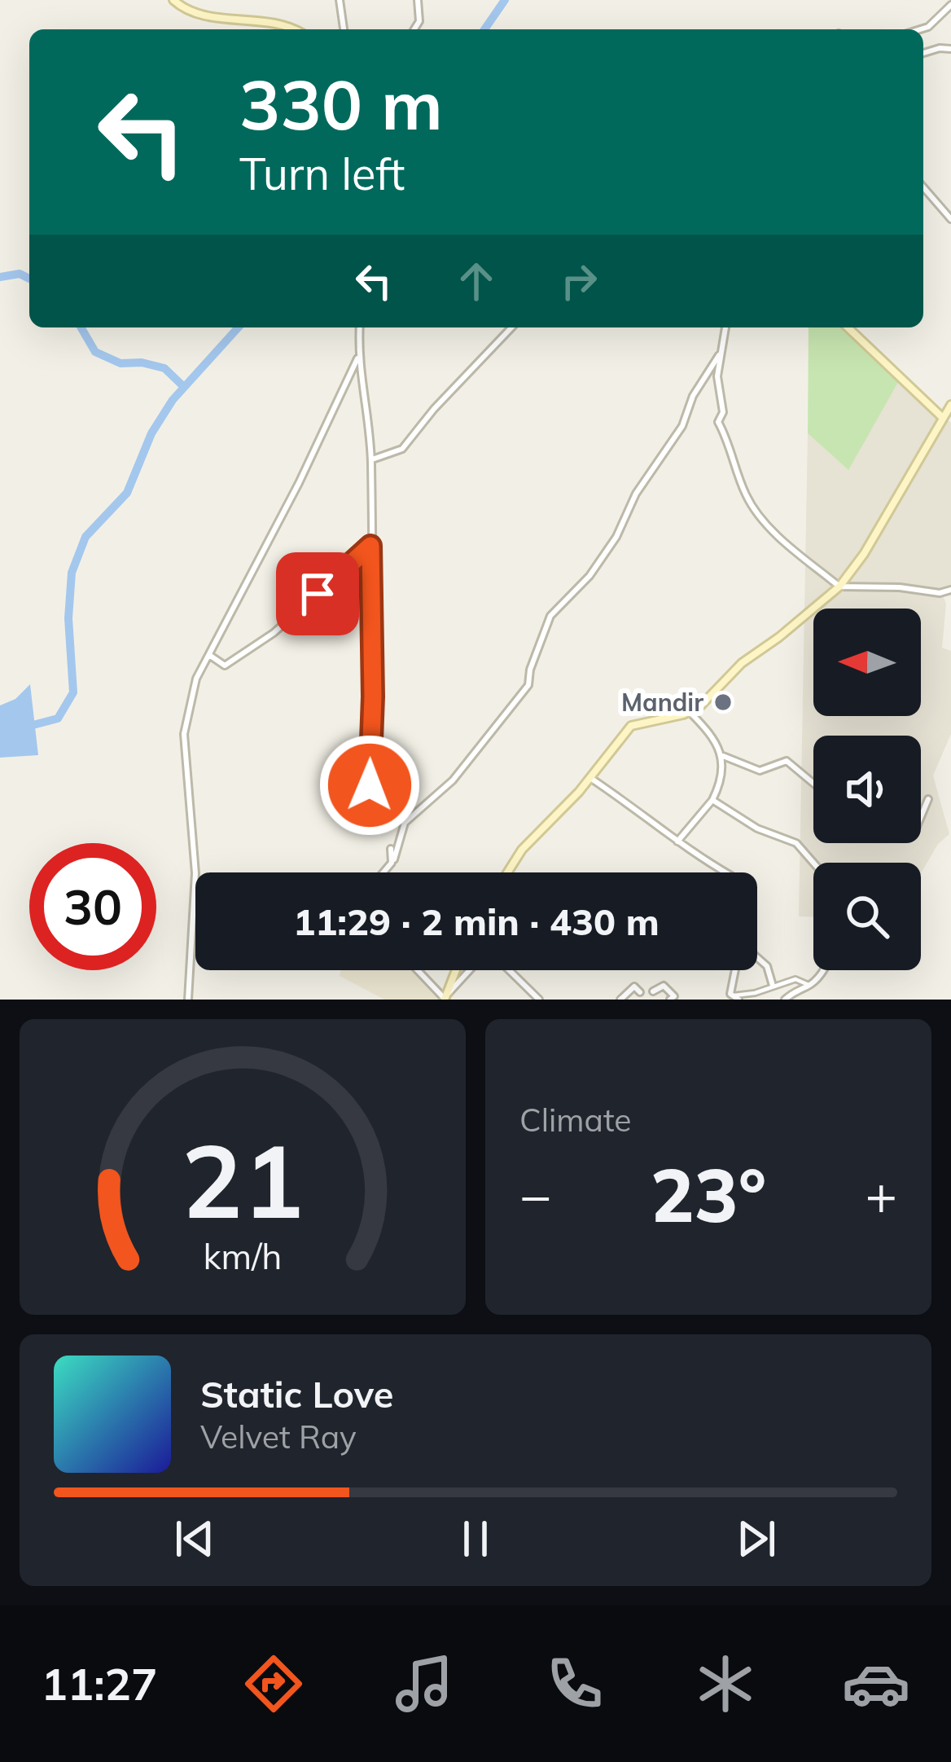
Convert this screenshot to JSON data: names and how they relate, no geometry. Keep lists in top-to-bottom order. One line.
{"places":["Mandir"],"north":"left","page":{"turn":["330 m","Turn left"],"limit":"30","trip":"11:29 · 2 min · 430 m","tile":"Climate","heat":["−","23°","+"],"song":["Static Love","Velvet Ray"],"tabs":"11:27","gauge":["21","km/h"]}}
